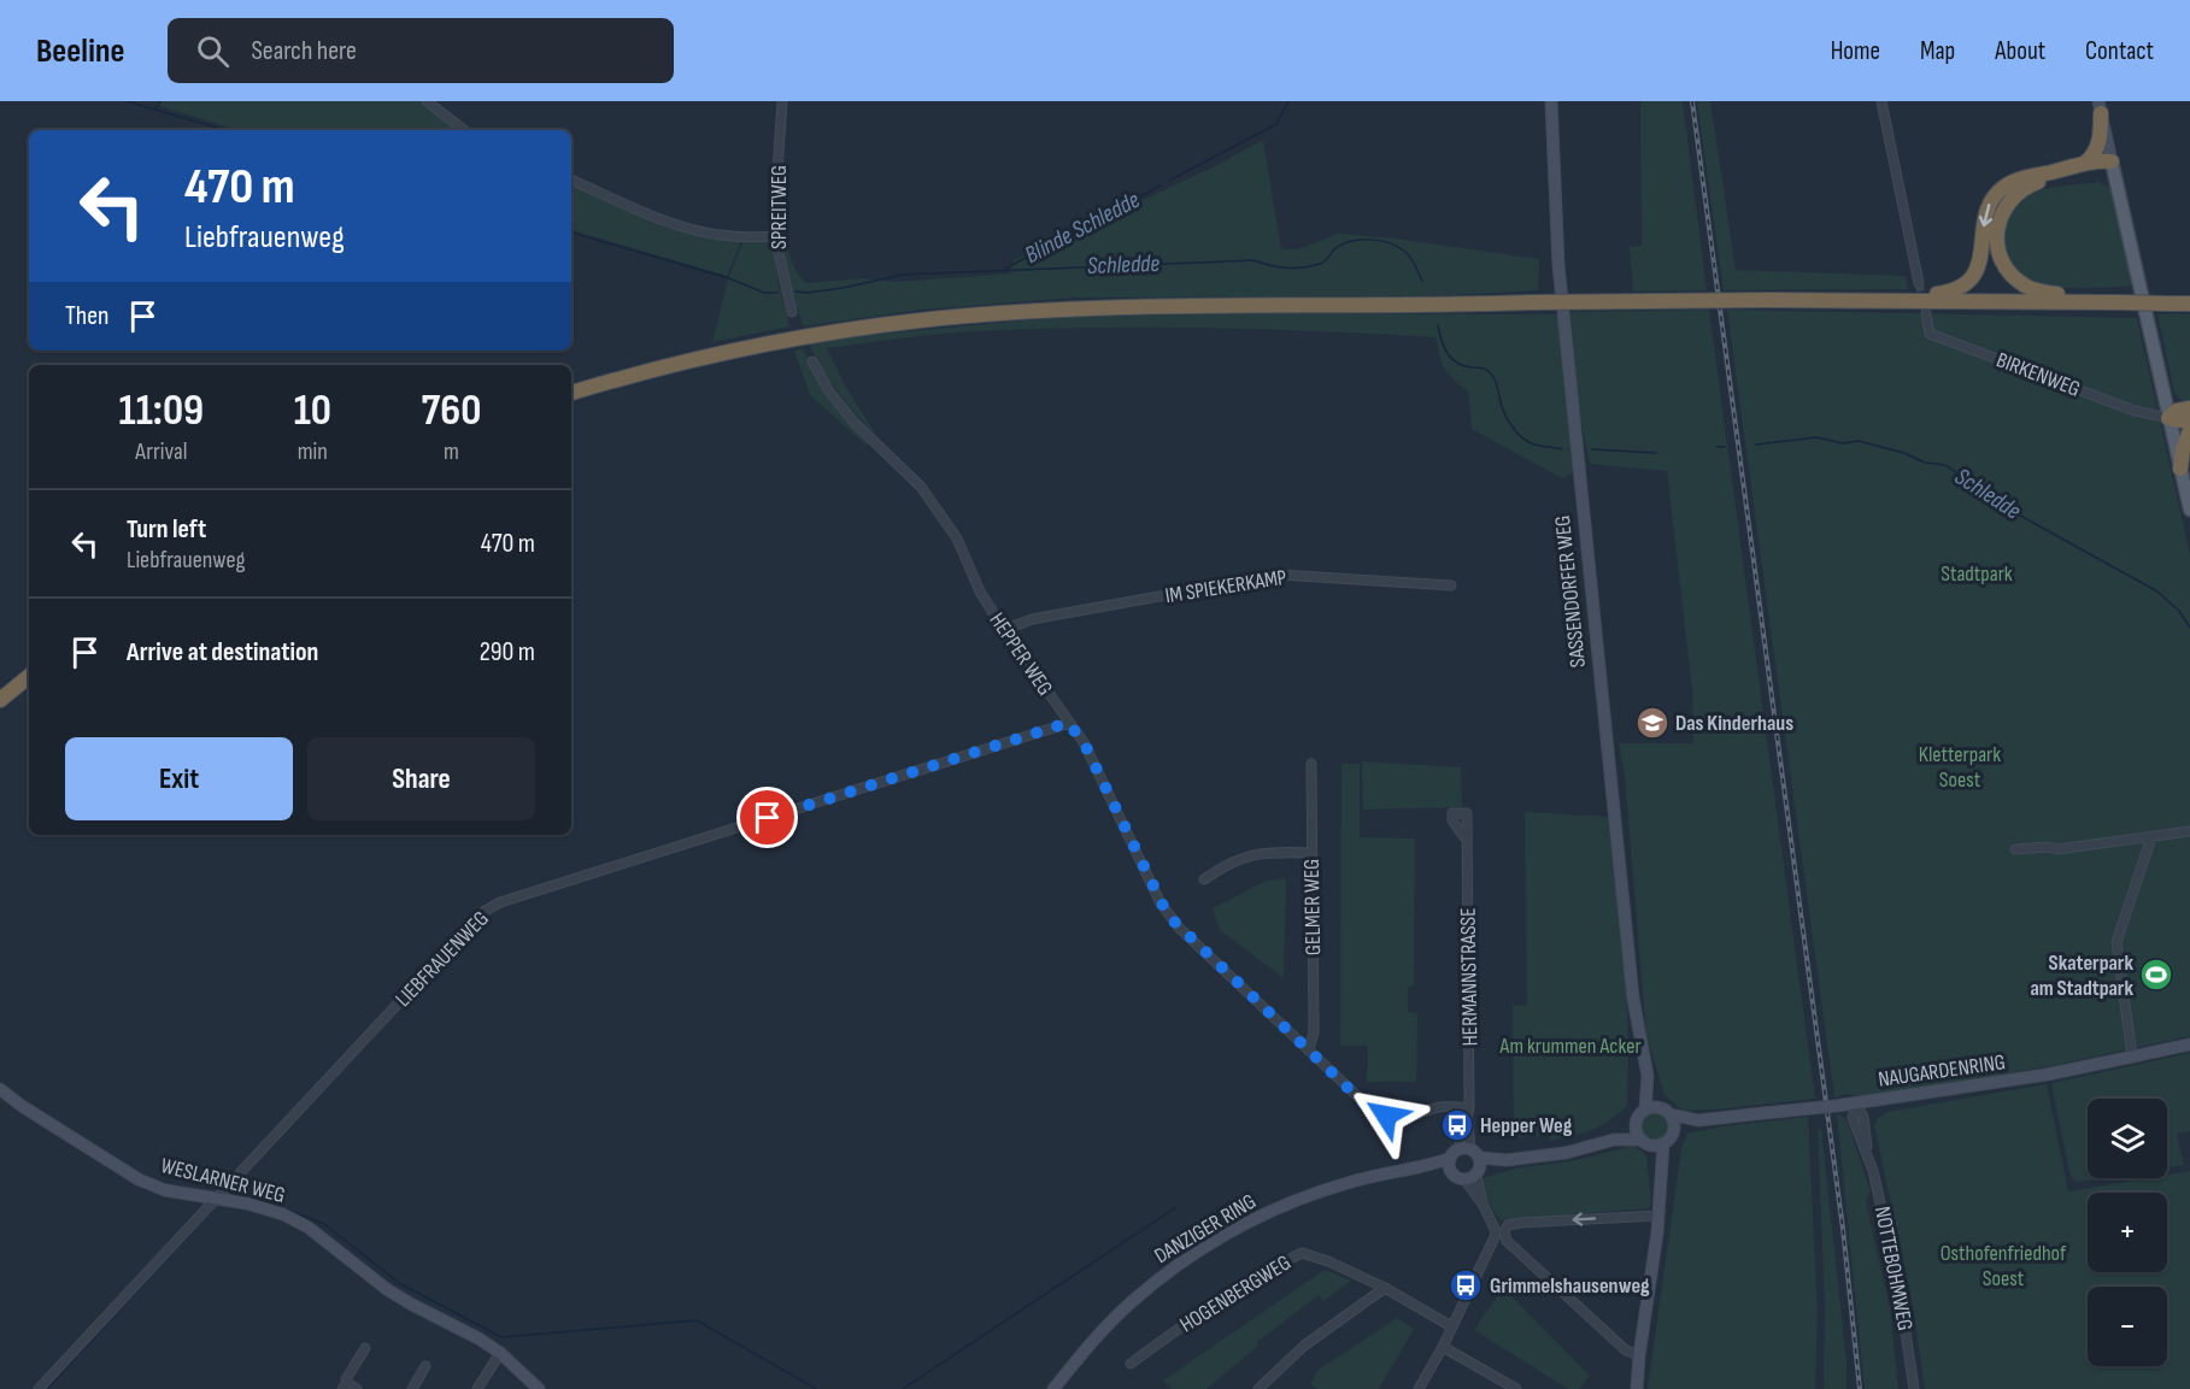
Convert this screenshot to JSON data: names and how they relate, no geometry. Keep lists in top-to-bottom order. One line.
{"streets":{"main road":["SASSENDORFER WEG","NAUGARDENRING","WESLARNER WEG","DANZIGER RING"],"street":["SPREITWEG","BIRKENWEG","IM SPIEKERKAMP","HEPPER WEG","GELMER WEG","LIEBFRAUENWEG","HERMANNSTRASSE","NOTTEBOHMWEG","HOGENBERGWEG"]},"crossings":[["IM SPIEKERKAMP","HEPPER WEG"],["SASSENDORFER WEG","NAUGARDENRING"],["HEPPER WEG","GELMER WEG"],["HEPPER WEG","LIEBFRAUENWEG"],["HEPPER WEG","HERMANNSTRASSE"],["LIEBFRAUENWEG","WESLARNER WEG"],["HERMANNSTRASSE","DANZIGER RING"],["NAUGARDENRING","NOTTEBOHMWEG"]],"water":["Blinde Schledde","Schledde"],"parks":["Stadtpark","Kletterpark Soest","Am krummen Acker","Osthofenfriedhof Soest"],"places":{"school or university":["Das Kinderhaus"],"sports":["Skaterpark am Stadtpark"],"bus stop":["Hepper Weg","Grimmelshausenweg"]},"page":{"header":"Beeline","search":"Search here","nav":["Home","Map","About","Contact"],"turn":["470 m","Liebfrauenweg"],"then":"Then","eta":["11:09","Arrival","10","min","760","m"],"list":[{"name":"Turn left","note":"Liebfrauenweg","value":"470 m"},{"name":"Arrive at destination","value":"290 m"}],"buttons":["Exit","Share"],"map_buttons":["+","−"]}}
